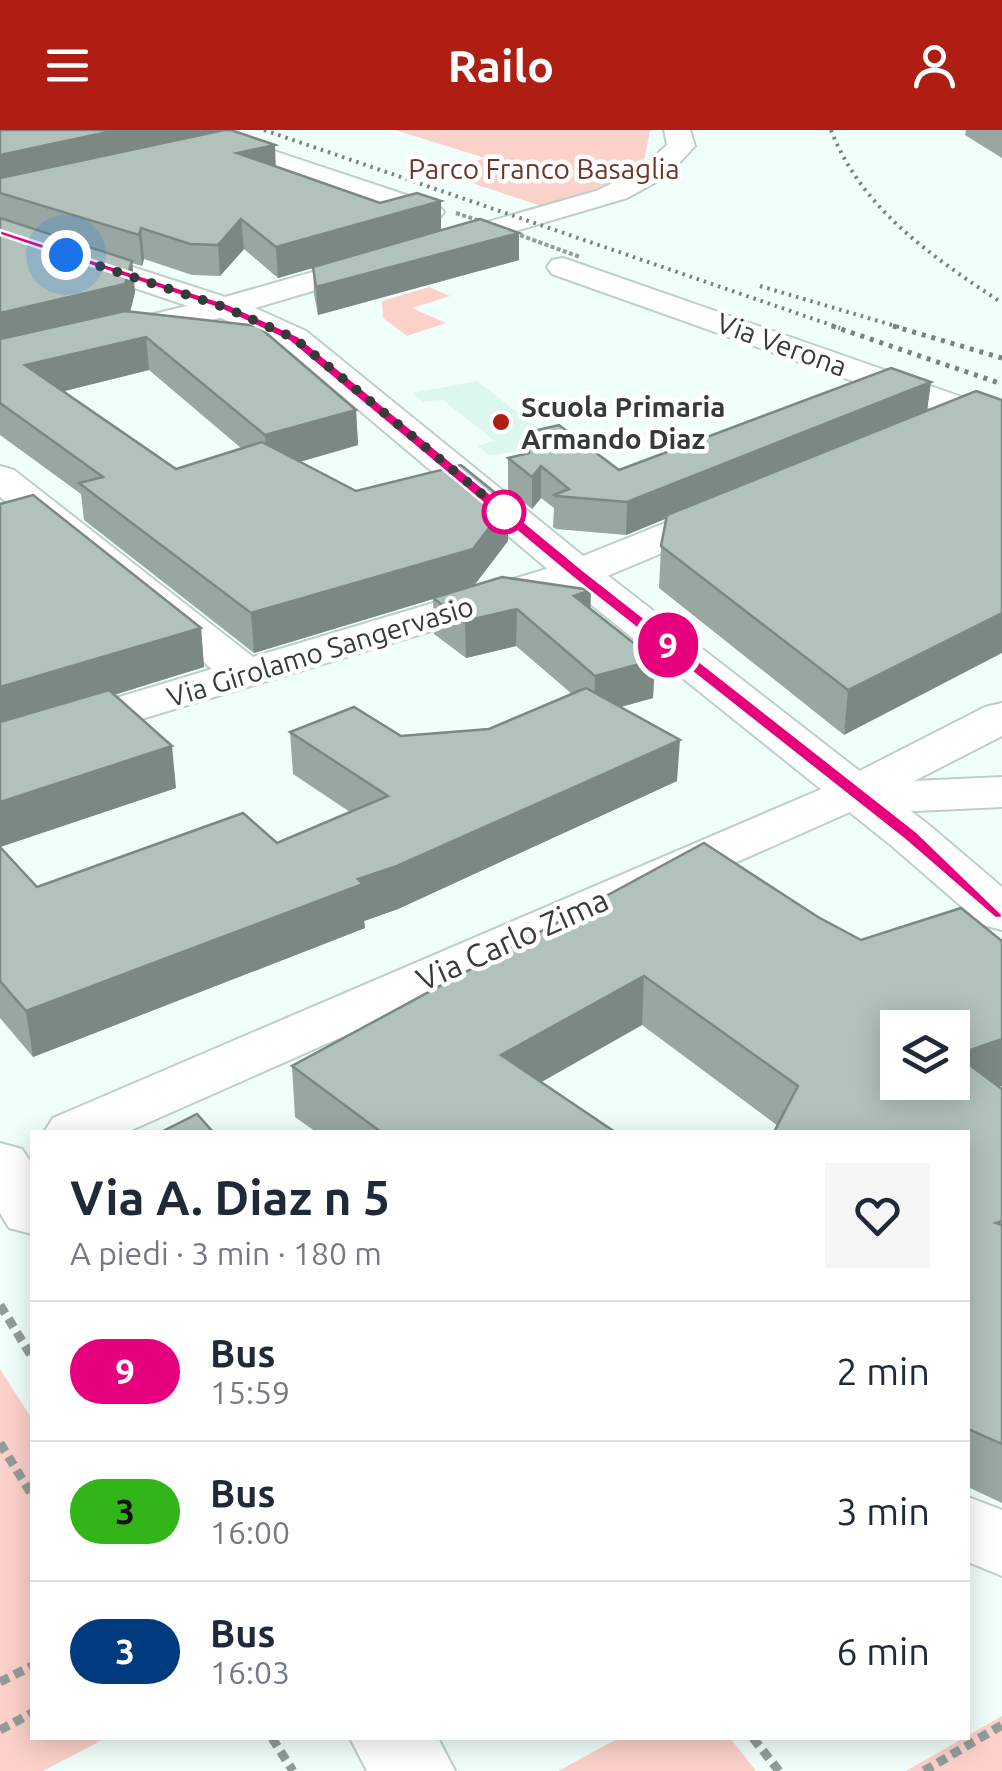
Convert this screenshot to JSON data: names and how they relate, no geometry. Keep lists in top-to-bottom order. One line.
{"streets":{"street":["Via Verona","Via Girolamo Sangervasio","Via Carlo Zima"]},"parks":["Parco Franco Basaglia"],"places":["Scuola Primaria Armando Diaz"],"lines":["bus line 9"],"page":{"header":"Railo","on_map":"9","heading":["Via A. Diaz n 5","A piedi · 3 min · 180 m"],"list":[{"mark":"9","name":"Bus","note":"15:59","value":"2 min"},{"mark":"3","name":"Bus","note":"16:00","value":"3 min"},{"mark":"3","name":"Bus","note":"16:03","value":"6 min"}]}}
